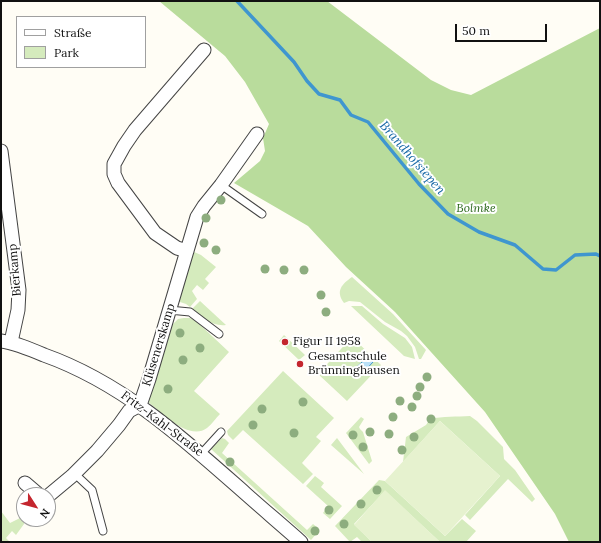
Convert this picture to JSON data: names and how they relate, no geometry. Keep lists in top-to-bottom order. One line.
{"streets":{"street":["Bierkamp","Klüsenerskamp","Fritz-Kahl-Straße"]},"crossings":[["Bierkamp","Fritz-Kahl-Straße"],["Klüsenerskamp","Fritz-Kahl-Straße"]],"water":["Brandhofsiepen"],"parks":["Bolmke"],"places":["Figur II 1958","Gesamtschule Brünninghausen"],"legend":["Straße","Park"],"scale_bar":"50 m","north":"bottom right"}
